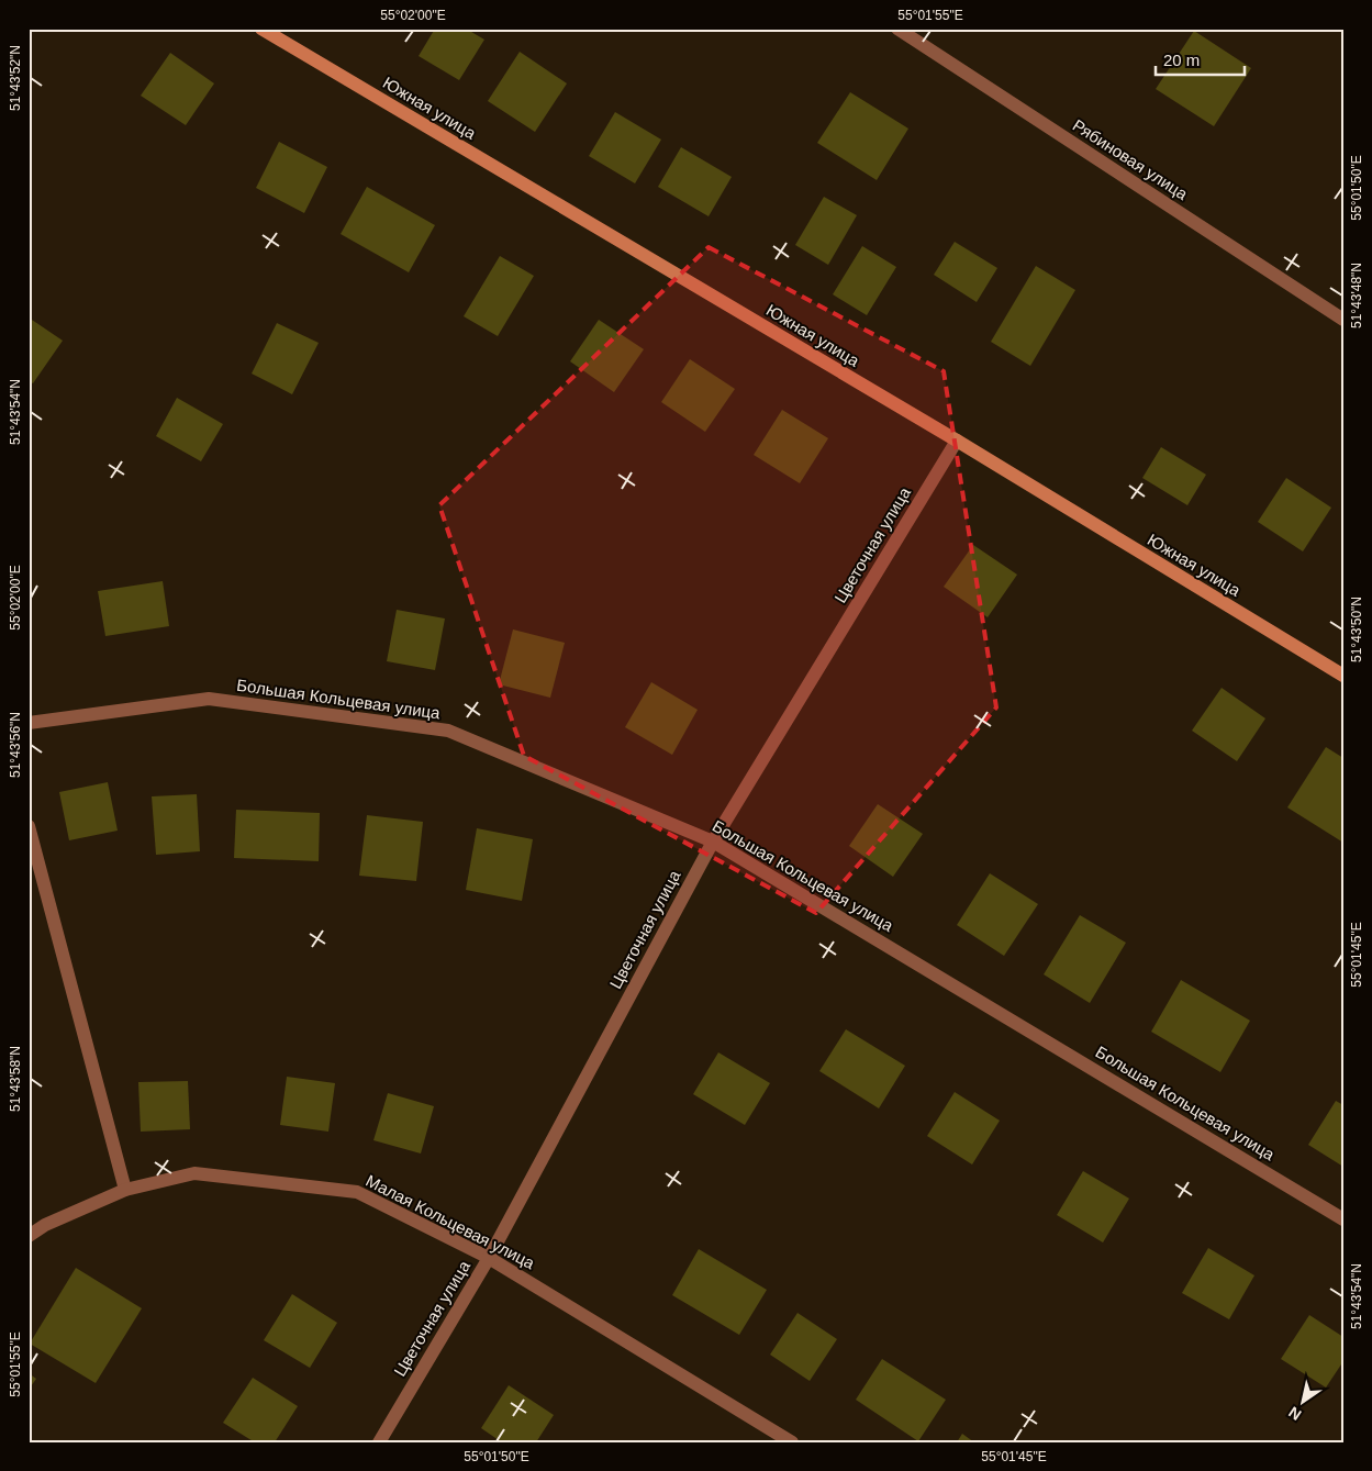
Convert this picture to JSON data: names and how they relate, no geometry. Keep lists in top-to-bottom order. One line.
{"streets":{"street":["Южная улица","Рябиновая улица","Цветочная улица","Большая Кольцевая улица","Малая Кольцевая улица"]},"crossings":[["Южная улица","Цветочная улица"],["Цветочная улица","Большая Кольцевая улица"],["Цветочная улица","Малая Кольцевая улица"]],"scale_bar":"20 m","north":"bottom left","coordinates":["55°02'00\"E","55°01'55\"E","51°43'52\"N","55°01'50\"E","51°43'48\"N","51°43'54\"N","51°43'50\"N","51°43'56\"N","55°01'45\"E","51°43'58\"N"]}
